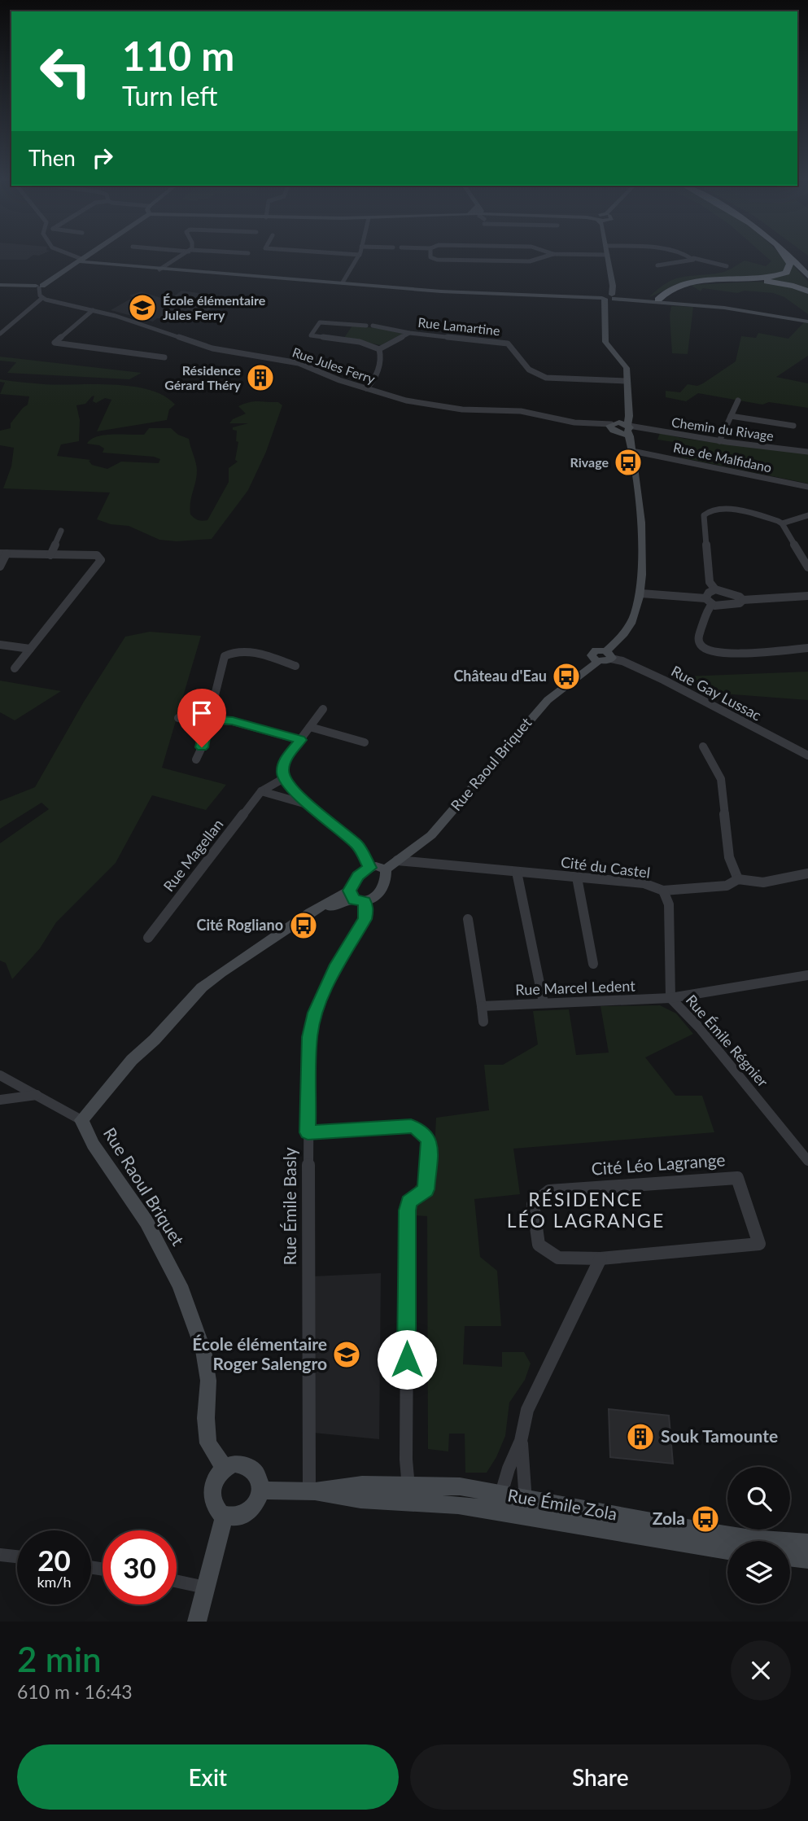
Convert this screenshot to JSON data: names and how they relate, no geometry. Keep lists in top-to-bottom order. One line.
{"streets":{"main road":["Rue Raoul Briquet","Rue Émile Zola"],"street":["Rue Lamartine","Rue Jules Ferry","Chemin du Rivage","Rue de Malfidano","Rue Gay Lussac","Rue Magellan","Cité du Castel","Rue Marcel Ledent","Rue Émile Régnier","Cité Léo Lagrange","Rue Émile Basly"]},"crossings":[["Rue Gay Lussac","Rue Raoul Briquet"],["Rue Raoul Briquet","Cité du Castel"],["Rue Raoul Briquet","Rue Émile Zola"],["Cité du Castel","Rue Émile Régnier"],["Rue Marcel Ledent","Rue Émile Régnier"],["Rue Émile Basly","Rue Émile Zola"]],"districts":["RÉSIDENCE LÉO LAGRANGE"],"places":{"school or university":["École élémentaire Jules Ferry","École élémentaire Roger Salengro"],"building":["Résidence Gérard Théry","Souk Tamounte"],"bus stop":["Rivage","Château d'Eau","Cité Rogliano","Zola"]},"page":{"turn":["110 m","Turn left"],"then":"Then","speed":"20 km/h","limit":"30","heading":["2 min","610 m · 16:43"],"buttons":["Exit","Share"]}}
